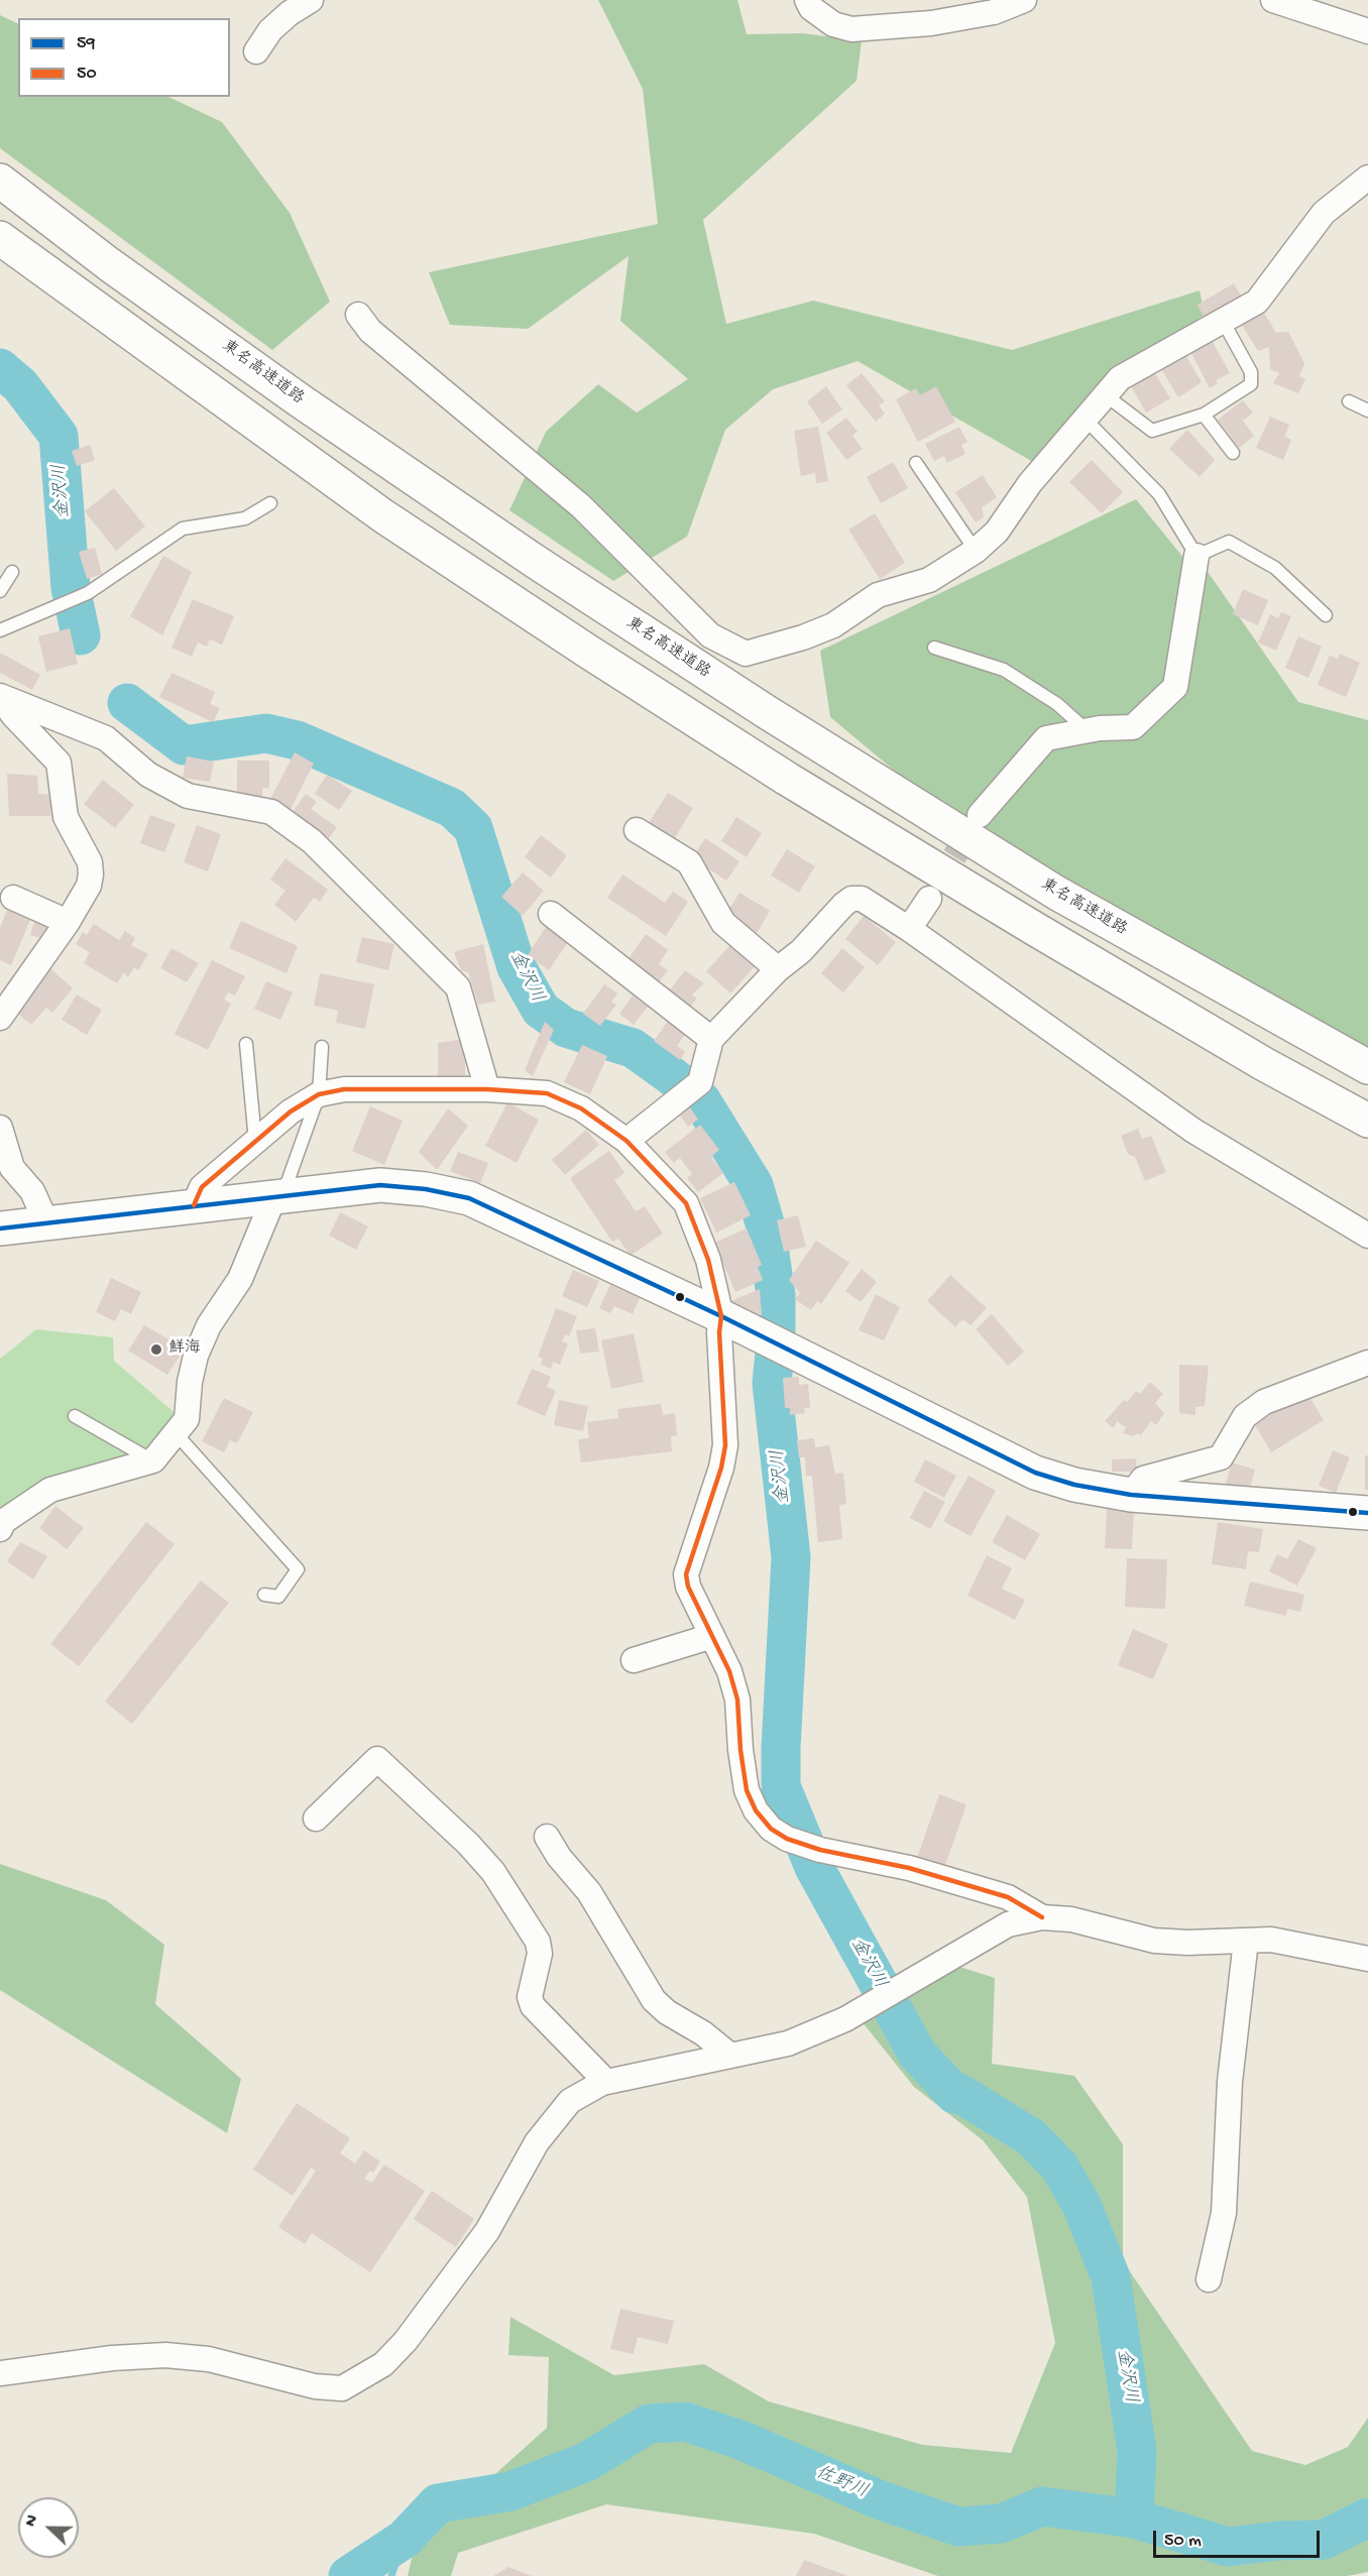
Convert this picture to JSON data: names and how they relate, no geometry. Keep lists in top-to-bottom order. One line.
{"streets":{"main road":["東名高速道路"]},"water":["金沢川","佐野川"],"places":["鮮海"],"lines":["transit line 50","transit line 59"],"legend":["59","50"],"scale_bar":"50 m","north":"left"}
